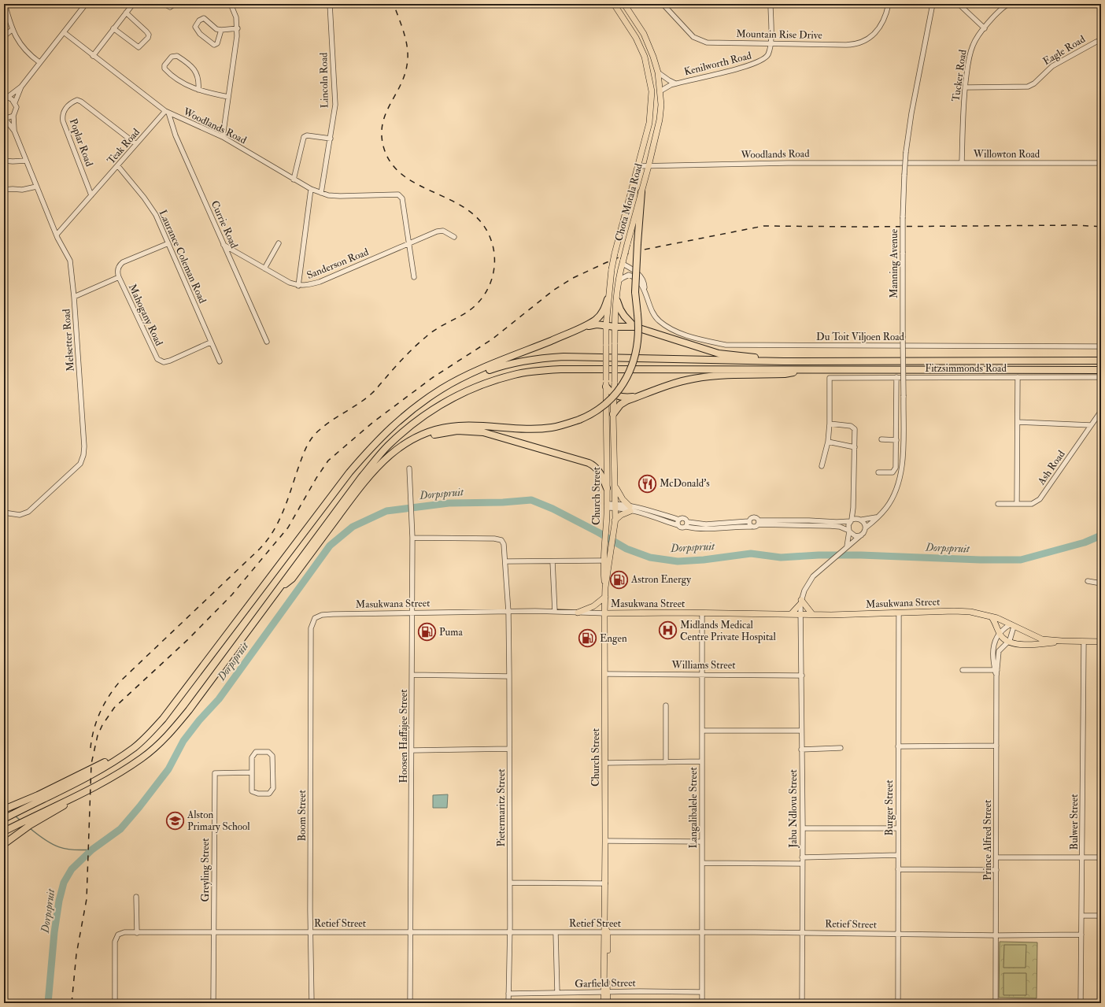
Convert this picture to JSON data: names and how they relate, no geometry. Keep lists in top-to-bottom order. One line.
{"streets":{"main road":["Chota Motala Road","Church Street","Masukwana Street"],"street":["Mountain Rise Drive","Eagle Road","Kenilworth Road","Tucker Road","Lincoln Road","Woodlands Road","Poplar Road","Teak Road","Willowton Road","Currie Road","Laurance Coleman Road","Sanderson Road","Manning Avenue","Mahogany Road","Du Toit Viljoen Road","Melsetter Road","Fitzsimmonds Road","Ash Road","Williams Street","Hoosen Haffajee Street","Pietermaritz Street","Langalibalele Street","Burger Street","Jabu Ndlovu Street","Boom Street","Bulwer Street","Prince Alfred Street","Greyling Street","Retief Street","Garfield Street"]},"crossings":[["Mountain Rise Drive","Kenilworth Road"],["Eagle Road","Tucker Road"],["Kenilworth Road","Chota Motala Road"],["Tucker Road","Willowton Road"],["Lincoln Road","Woodlands Road"],["Woodlands Road","Teak Road"],["Woodlands Road","Willowton Road"],["Woodlands Road","Chota Motala Road"],["Woodlands Road","Currie Road"],["Woodlands Road","Sanderson Road"],["Poplar Road","Teak Road"],["Teak Road","Currie Road"],["Teak Road","Laurance Coleman Road"],["Teak Road","Melsetter Road"],["Chota Motala Road","Du Toit Viljoen Road"],["Chota Motala Road","Church Street"],["Currie Road","Sanderson Road"],["Laurance Coleman Road","Mahogany Road"],["Church Street","Masukwana Street"],["Church Street","Williams Street"],["Church Street","Retief Street"],["Church Street","Garfield Street"],["Masukwana Street","Hoosen Haffajee Street"],["Masukwana Street","Pietermaritz Street"],["Masukwana Street","Langalibalele Street"],["Masukwana Street","Burger Street"],["Masukwana Street","Jabu Ndlovu Street"],["Masukwana Street","Boom Street"],["Masukwana Street","Prince Alfred Street"],["Williams Street","Langalibalele Street"],["Williams Street","Jabu Ndlovu Street"],["Hoosen Haffajee Street","Pietermaritz Street"],["Hoosen Haffajee Street","Retief Street"],["Pietermaritz Street","Retief Street"],["Pietermaritz Street","Garfield Street"],["Langalibalele Street","Retief Street"],["Langalibalele Street","Garfield Street"],["Burger Street","Retief Street"],["Jabu Ndlovu Street","Retief Street"],["Boom Street","Retief Street"],["Bulwer Street","Retief Street"],["Prince Alfred Street","Retief Street"],["Greyling Street","Retief Street"]],"water":["Dorpspruit"],"places":{"restaurant":["McDonald's"],"fuel station":["Astron Energy","Puma","Engen"],"hospital":["Midlands Medical Centre Private Hospital"],"school or university":["Alston Primary School"]}}
